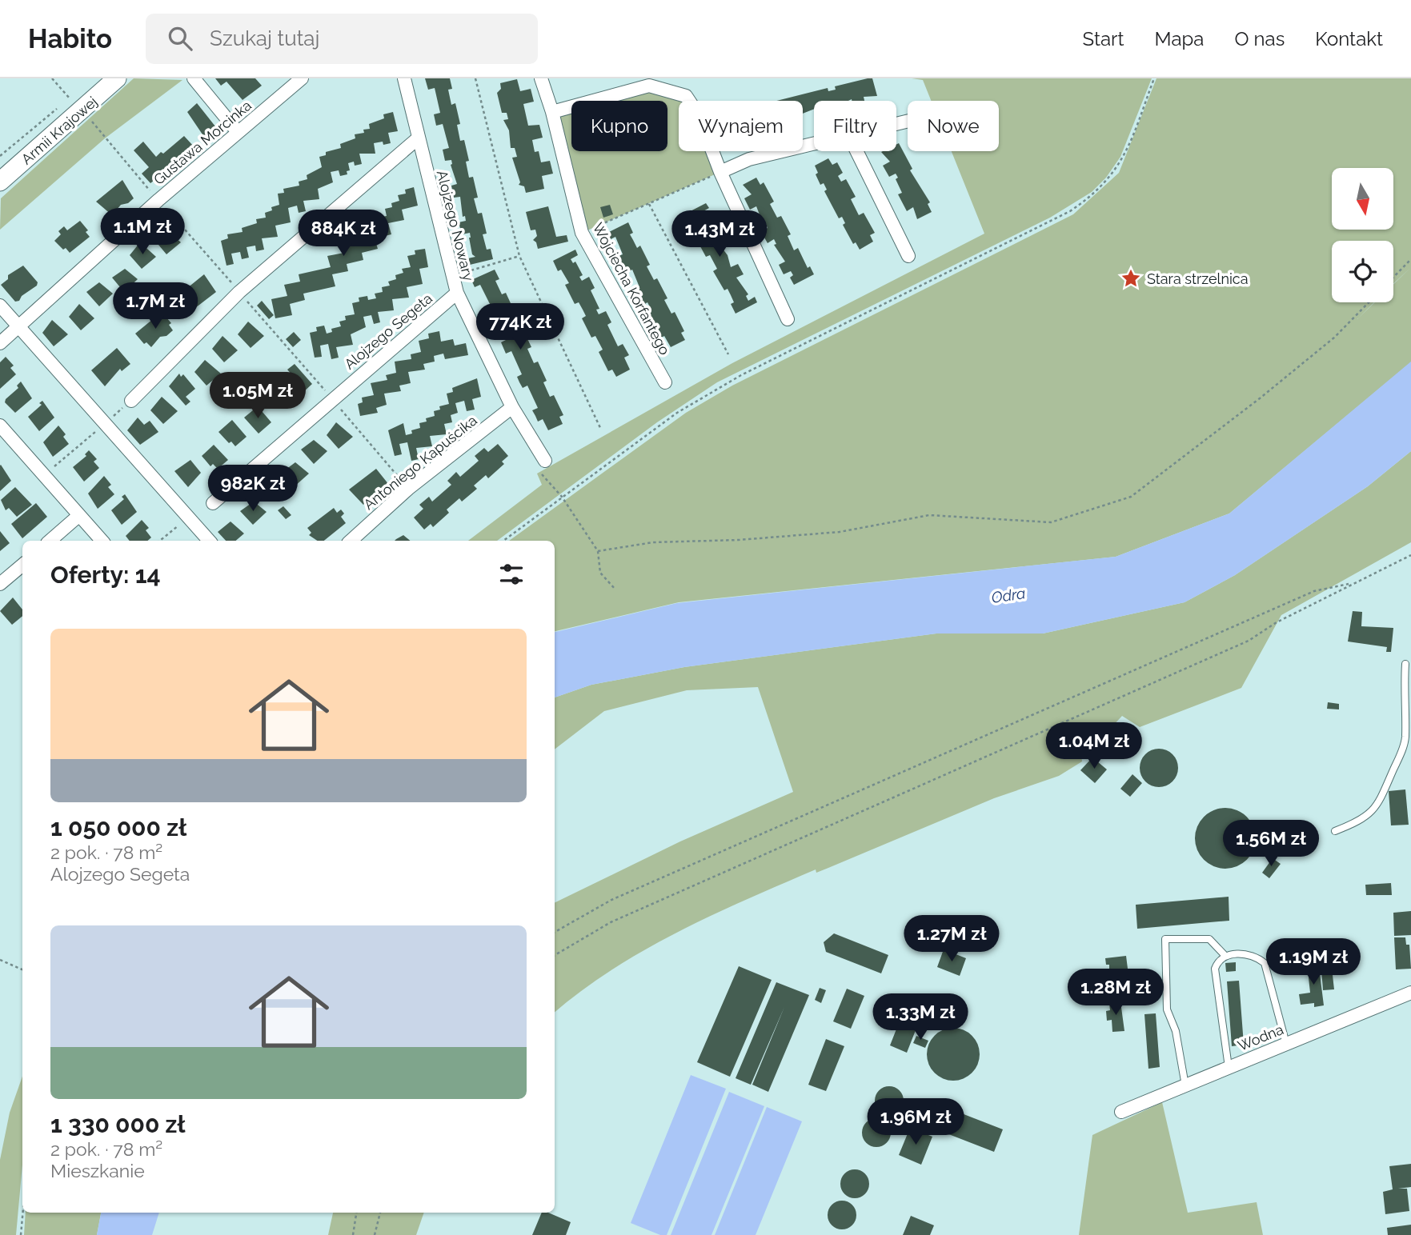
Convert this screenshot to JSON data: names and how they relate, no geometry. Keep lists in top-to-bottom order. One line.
{"streets":{"street":["Armii Krajowej","Gustawa Morcinka","Alojzego Nowary","Wojciecha Korfantego","Alojzego Segeta","Antoniego Kapuścika","Wodna"]},"crossings":[["Alojzego Nowary","Alojzego Segeta"],["Alojzego Nowary","Antoniego Kapuścika"]],"water":["Odra"],"places":{"place":["Stara strzelnica"]},"north":"bottom","page":{"header":"Habito","search":"Szukaj tutaj","nav":["Start","Mapa","O nas","Kontakt"],"chip":["Kupno","Wynajem","Filtry","Nowe"],"price":["1.1M zł","884K zł","1.43M zł","1.7M zł","774K zł","1.05M zł","982K zł","1.04M zł","1.56M zł","1.27M zł","1.19M zł","1.28M zł","1.33M zł","1.96M zł"],"heading":"Oferty: 14","list":[{"name":"1 050 000 zł","note":"2 pok. · 78 m² · Alojzego Segeta"},{"name":"1 330 000 zł","note":"2 pok. · 78 m² · Mieszkanie"}]}}
